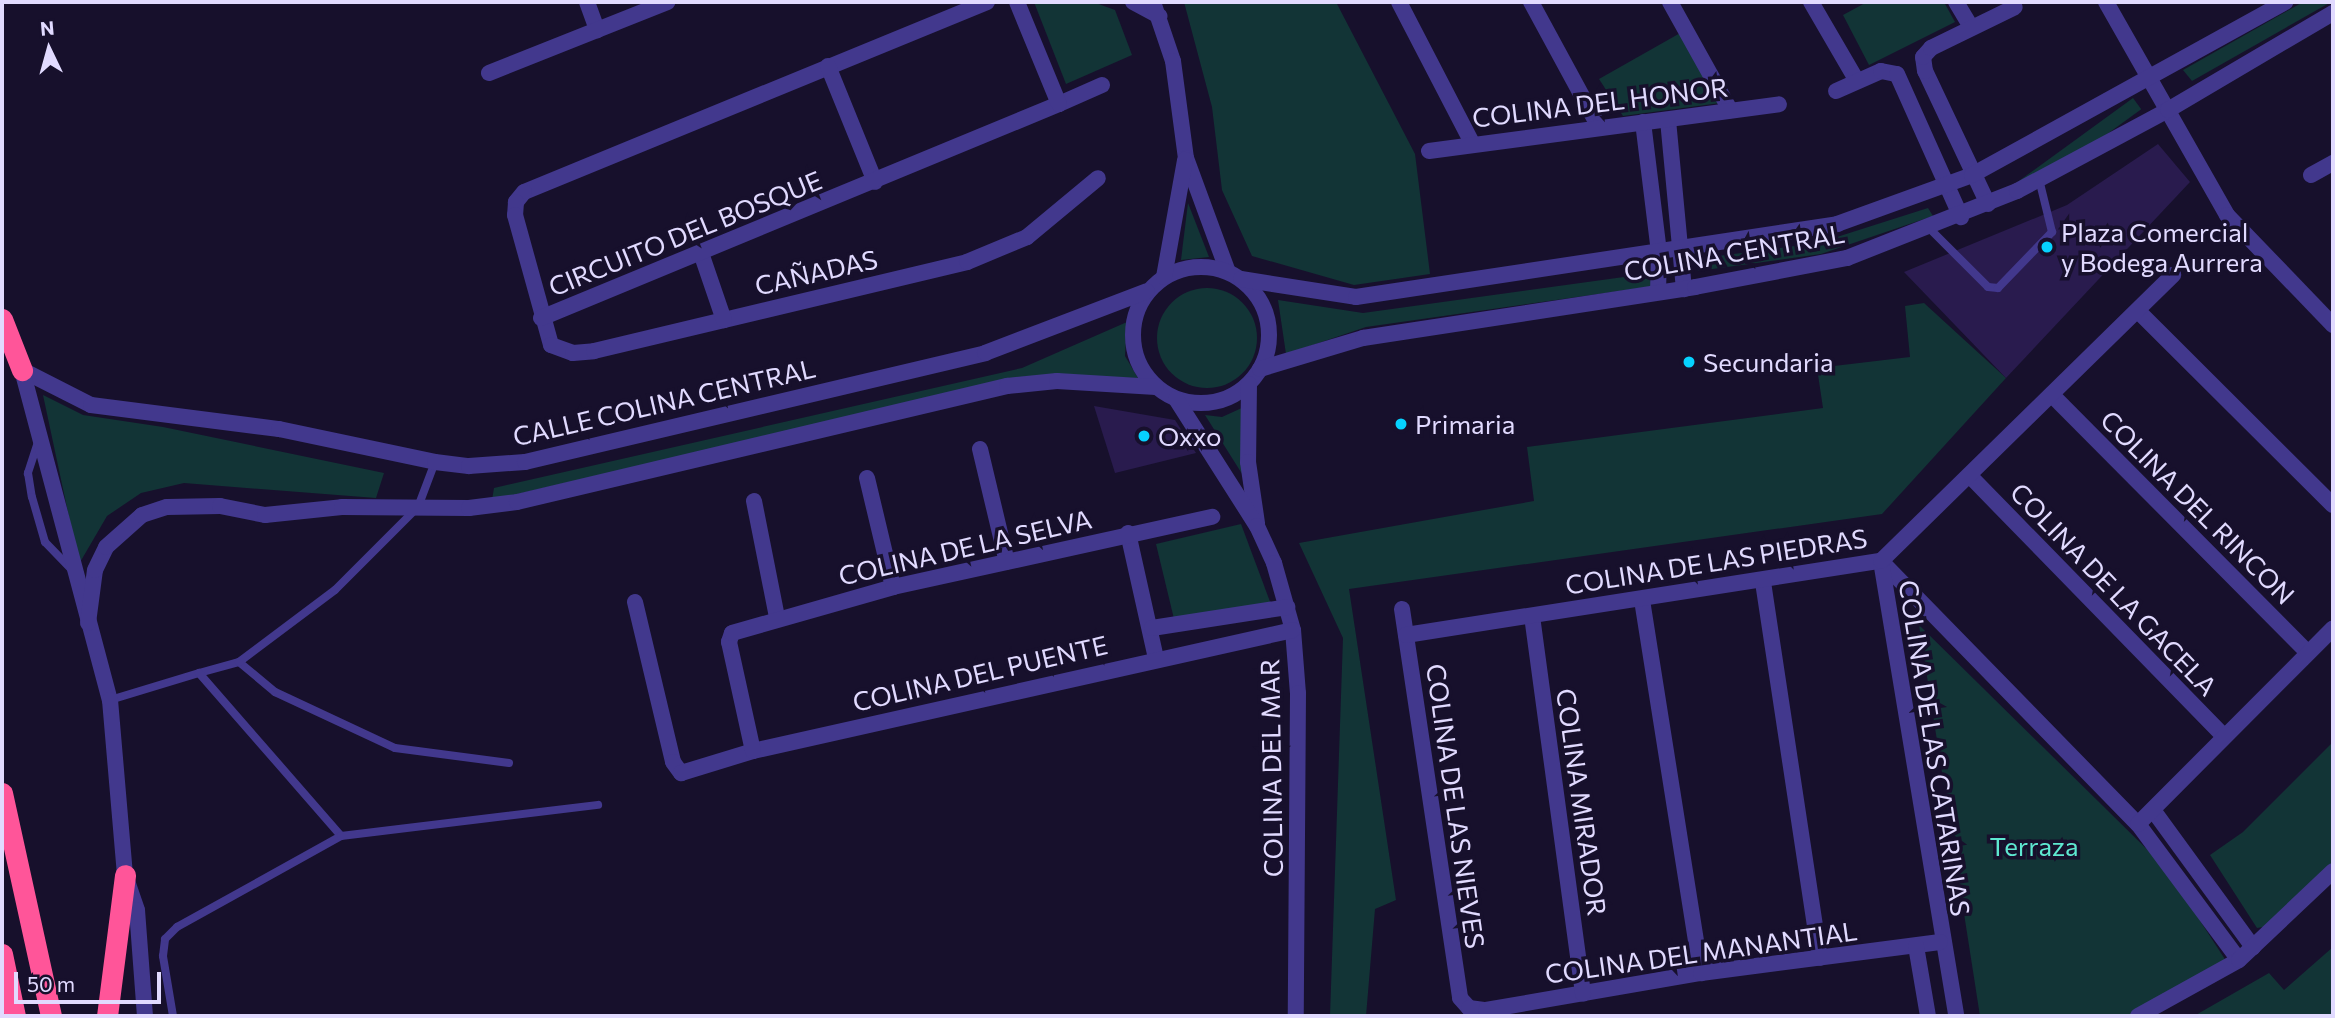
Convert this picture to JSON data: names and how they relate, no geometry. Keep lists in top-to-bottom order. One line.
{"streets":{"street":["COLINA DEL HONOR","CIRCUITO DEL BOSQUE","COLINA CENTRAL","CAÑADAS","CALLE COLINA CENTRAL","COLINA DEL RINCON","COLINA DE LA SELVA","COLINA DE LAS PIEDRAS","COLINA DE LA GACELA","COLINA DEL PUENTE","COLINA DE LAS CATARINAS","COLINA DEL MAR","COLINA MIRADOR","COLINA DE LAS NIEVES","COLINA DEL MANANTIAL"]},"crossings":[["CIRCUITO DEL BOSQUE","CAÑADAS"],["COLINA CENTRAL","CALLE COLINA CENTRAL"],["COLINA CENTRAL","COLINA DEL MAR"],["CALLE COLINA CENTRAL","COLINA DEL MAR"],["COLINA DEL RINCON","COLINA DE LAS PIEDRAS"],["COLINA DE LA SELVA","COLINA DEL PUENTE"],["COLINA DE LAS PIEDRAS","COLINA DE LA GACELA"],["COLINA DE LAS PIEDRAS","COLINA DE LAS CATARINAS"],["COLINA DE LAS PIEDRAS","COLINA MIRADOR"],["COLINA DE LAS PIEDRAS","COLINA DE LAS NIEVES"],["COLINA DEL PUENTE","COLINA DEL MAR"],["COLINA DE LAS CATARINAS","COLINA DEL MANANTIAL"],["COLINA MIRADOR","COLINA DEL MANANTIAL"],["COLINA DE LAS NIEVES","COLINA DEL MANANTIAL"]],"parks":["Terraza"],"places":["Plaza Comercial y Bodega Aurrera","Secundaria","Primaria","Oxxo"],"scale_bar":"50 m","north":"top"}
